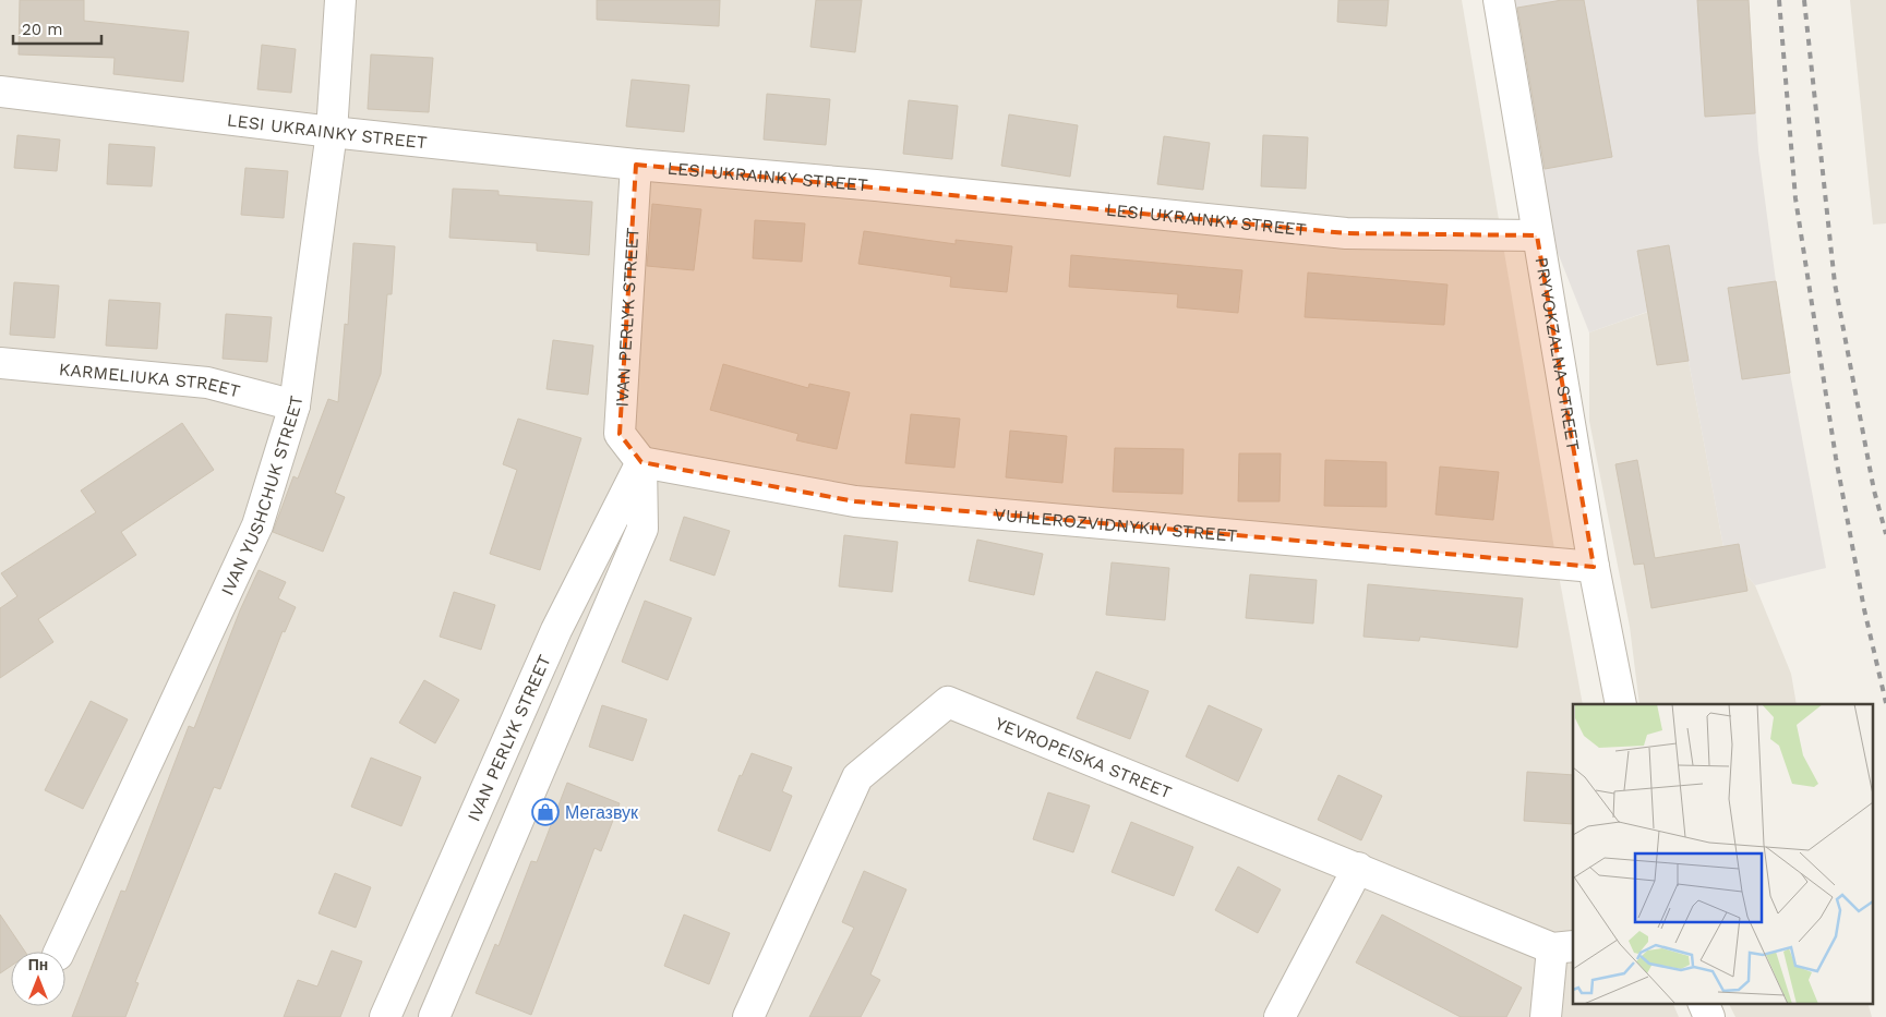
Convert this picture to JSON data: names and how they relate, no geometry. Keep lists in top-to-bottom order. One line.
{"streets":{"street":["LESI UKRAINKY STREET","IVAN PERLYK STREET","PRYVOKZALNA STREET","KARMELIUKA STREET","IVAN YUSHCHUK STREET","VUHLEROZVIDNYKIV STREET","YEVROPEISKA STREET"]},"crossings":[["LESI UKRAINKY STREET","IVAN PERLYK STREET"],["LESI UKRAINKY STREET","PRYVOKZALNA STREET"],["LESI UKRAINKY STREET","IVAN YUSHCHUK STREET"],["IVAN PERLYK STREET","VUHLEROZVIDNYKIV STREET"],["PRYVOKZALNA STREET","VUHLEROZVIDNYKIV STREET"],["KARMELIUKA STREET","IVAN YUSHCHUK STREET"]],"places":{"shop":["Мегазвук"]},"scale_bar":"20 m","north":"top"}
